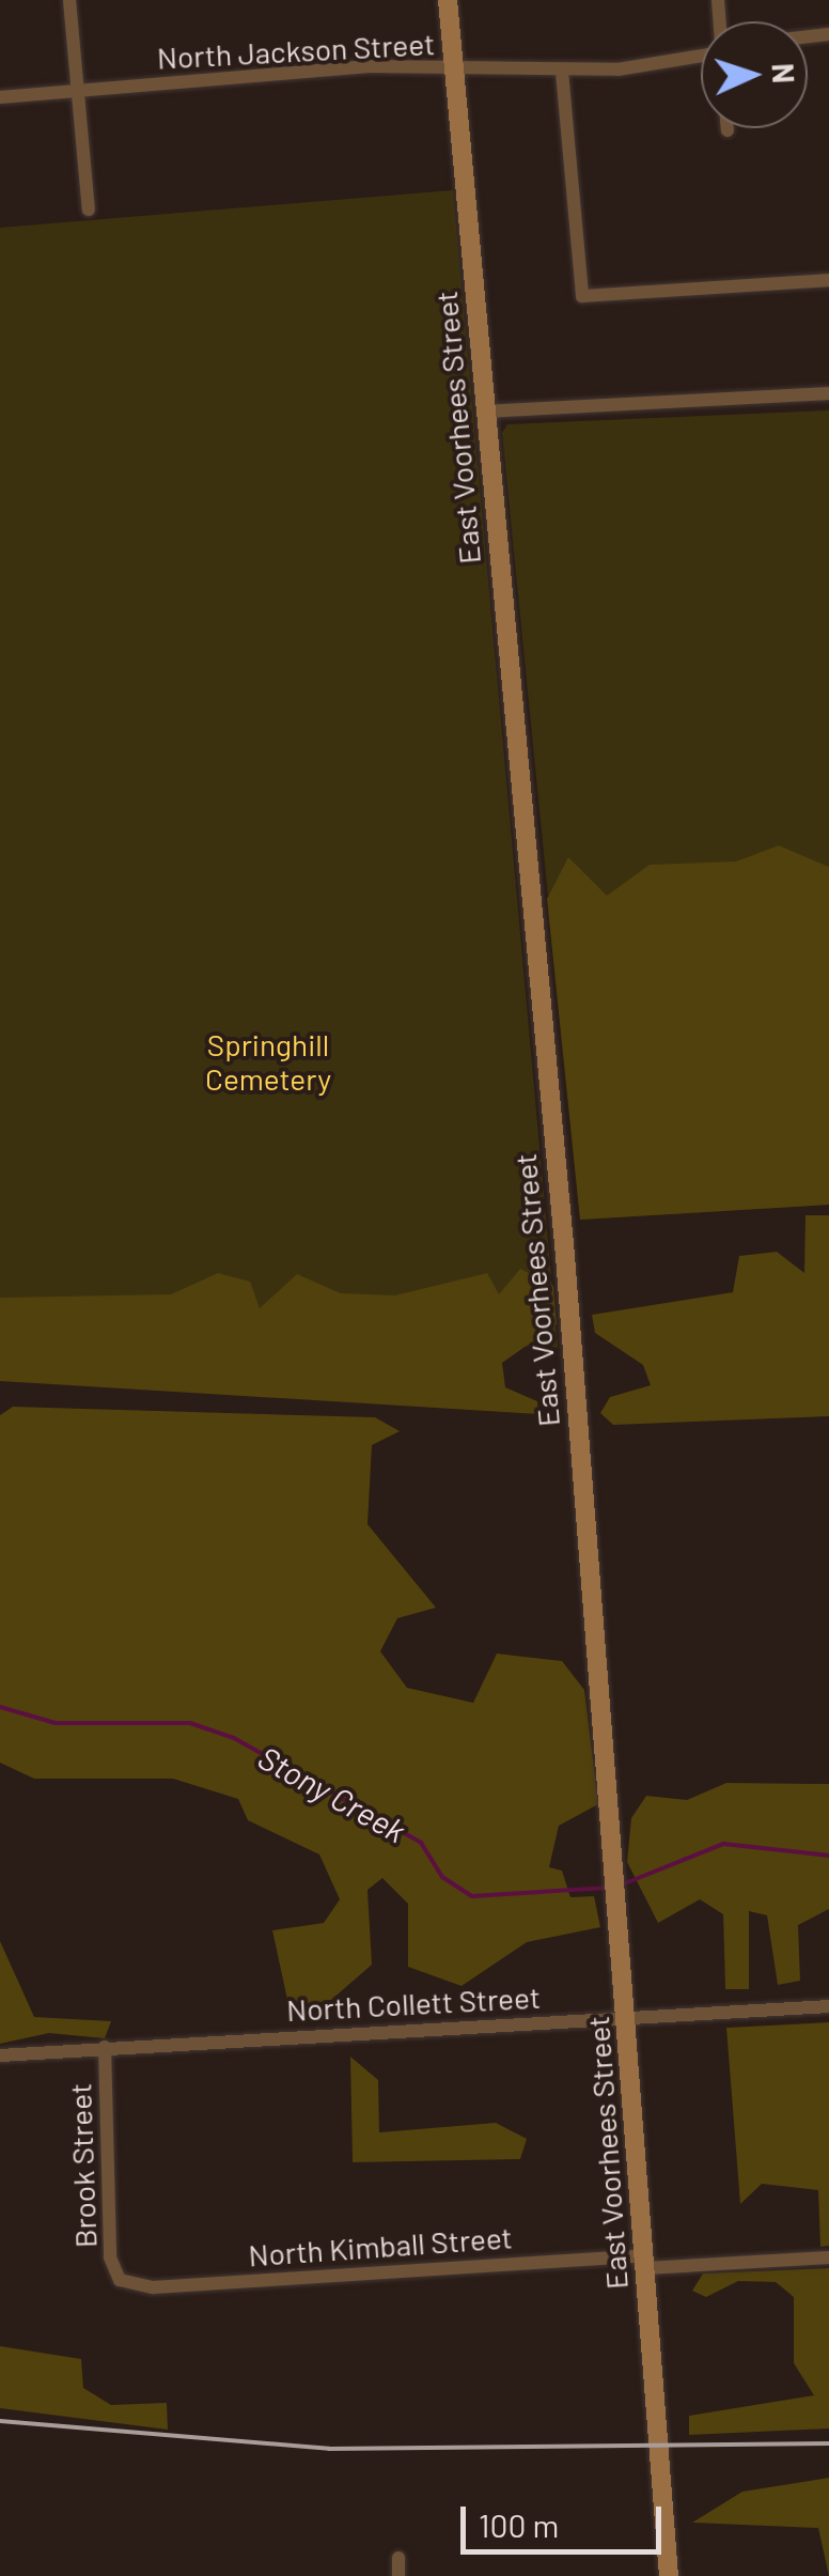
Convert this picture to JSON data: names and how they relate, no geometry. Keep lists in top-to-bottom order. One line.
{"streets":{"main road":["East Voorhees Street"],"street":["North Jackson Street","North Collett Street","Brook Street","North Kimball Street"]},"crossings":[["North Jackson Street","East Voorhees Street"],["East Voorhees Street","North Collett Street"],["East Voorhees Street","North Kimball Street"],["North Collett Street","Brook Street"],["Brook Street","North Kimball Street"]],"water":["Stony Creek"],"parks":["Springhill Cemetery"],"scale_bar":"100 m","north":"right"}
